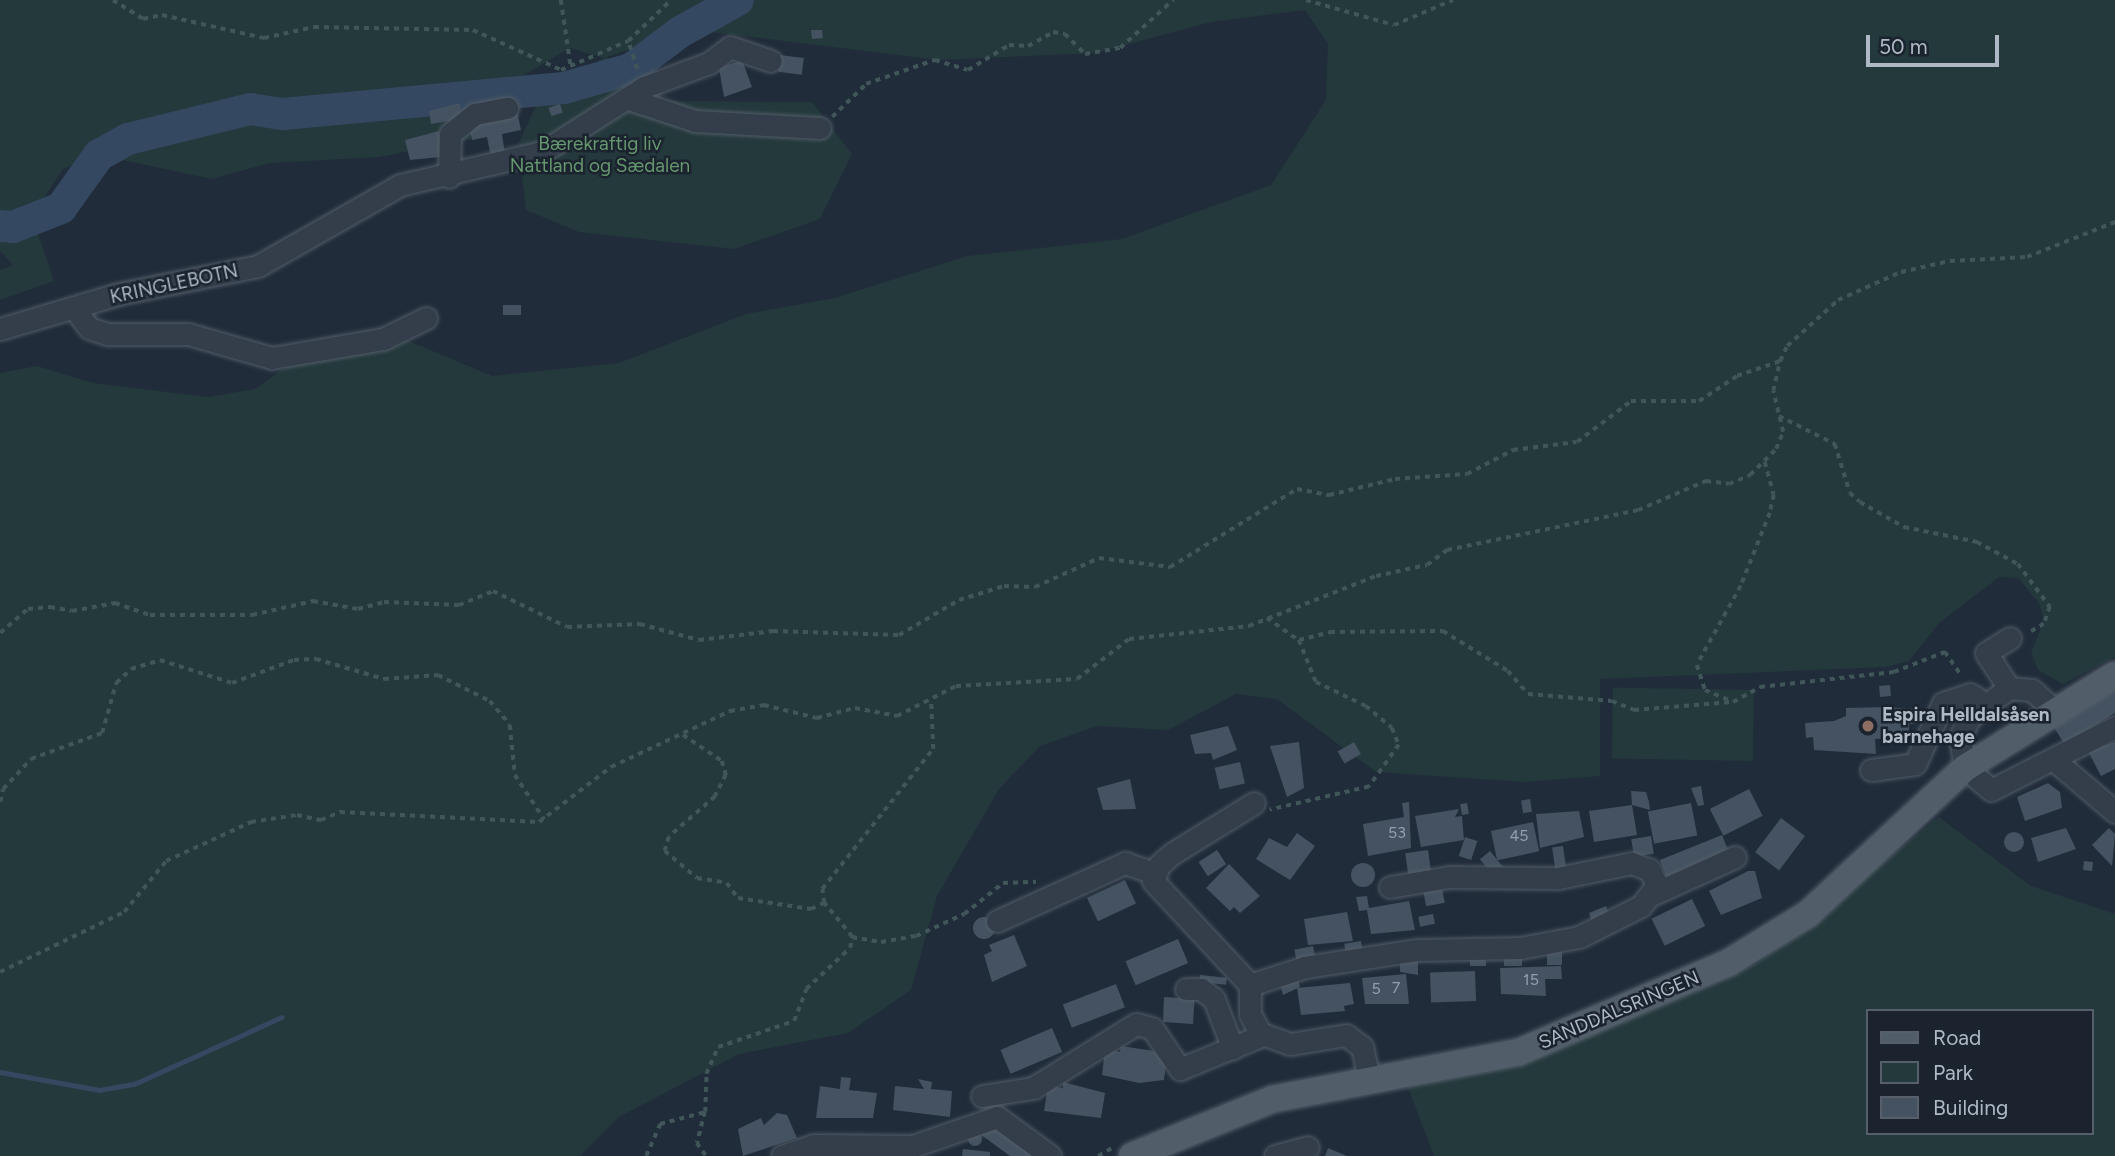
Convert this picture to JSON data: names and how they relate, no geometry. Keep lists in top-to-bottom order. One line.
{"streets":{"main road":["SANDDALSRINGEN"],"street":["KRINGLEBOTN"]},"parks":["Bærekraftig liv Nattland og Sædalen"],"places":["Espira Helldalsåsen barnehage"],"house_numbers":["53","45","15","7","5"],"legend":["Road","Park","Building"],"scale_bar":"50 m"}
